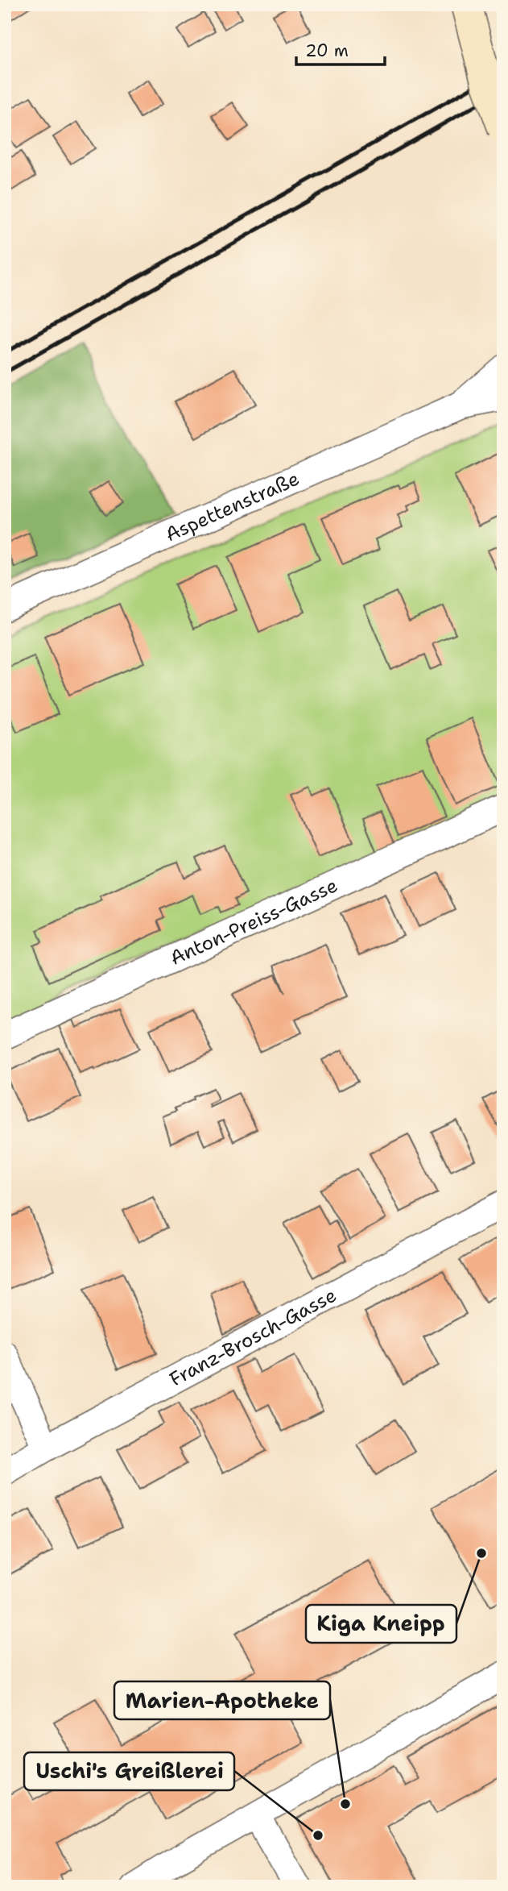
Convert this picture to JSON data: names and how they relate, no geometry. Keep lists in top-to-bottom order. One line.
{"streets":{"street":["Aspettenstraße","Anton-Preiss-Gasse","Franz-Brosch-Gasse"]},"places":["Kiga Kneipp","Marien-Apotheke","Uschi's Greißlerei"],"scale_bar":"20 m"}
